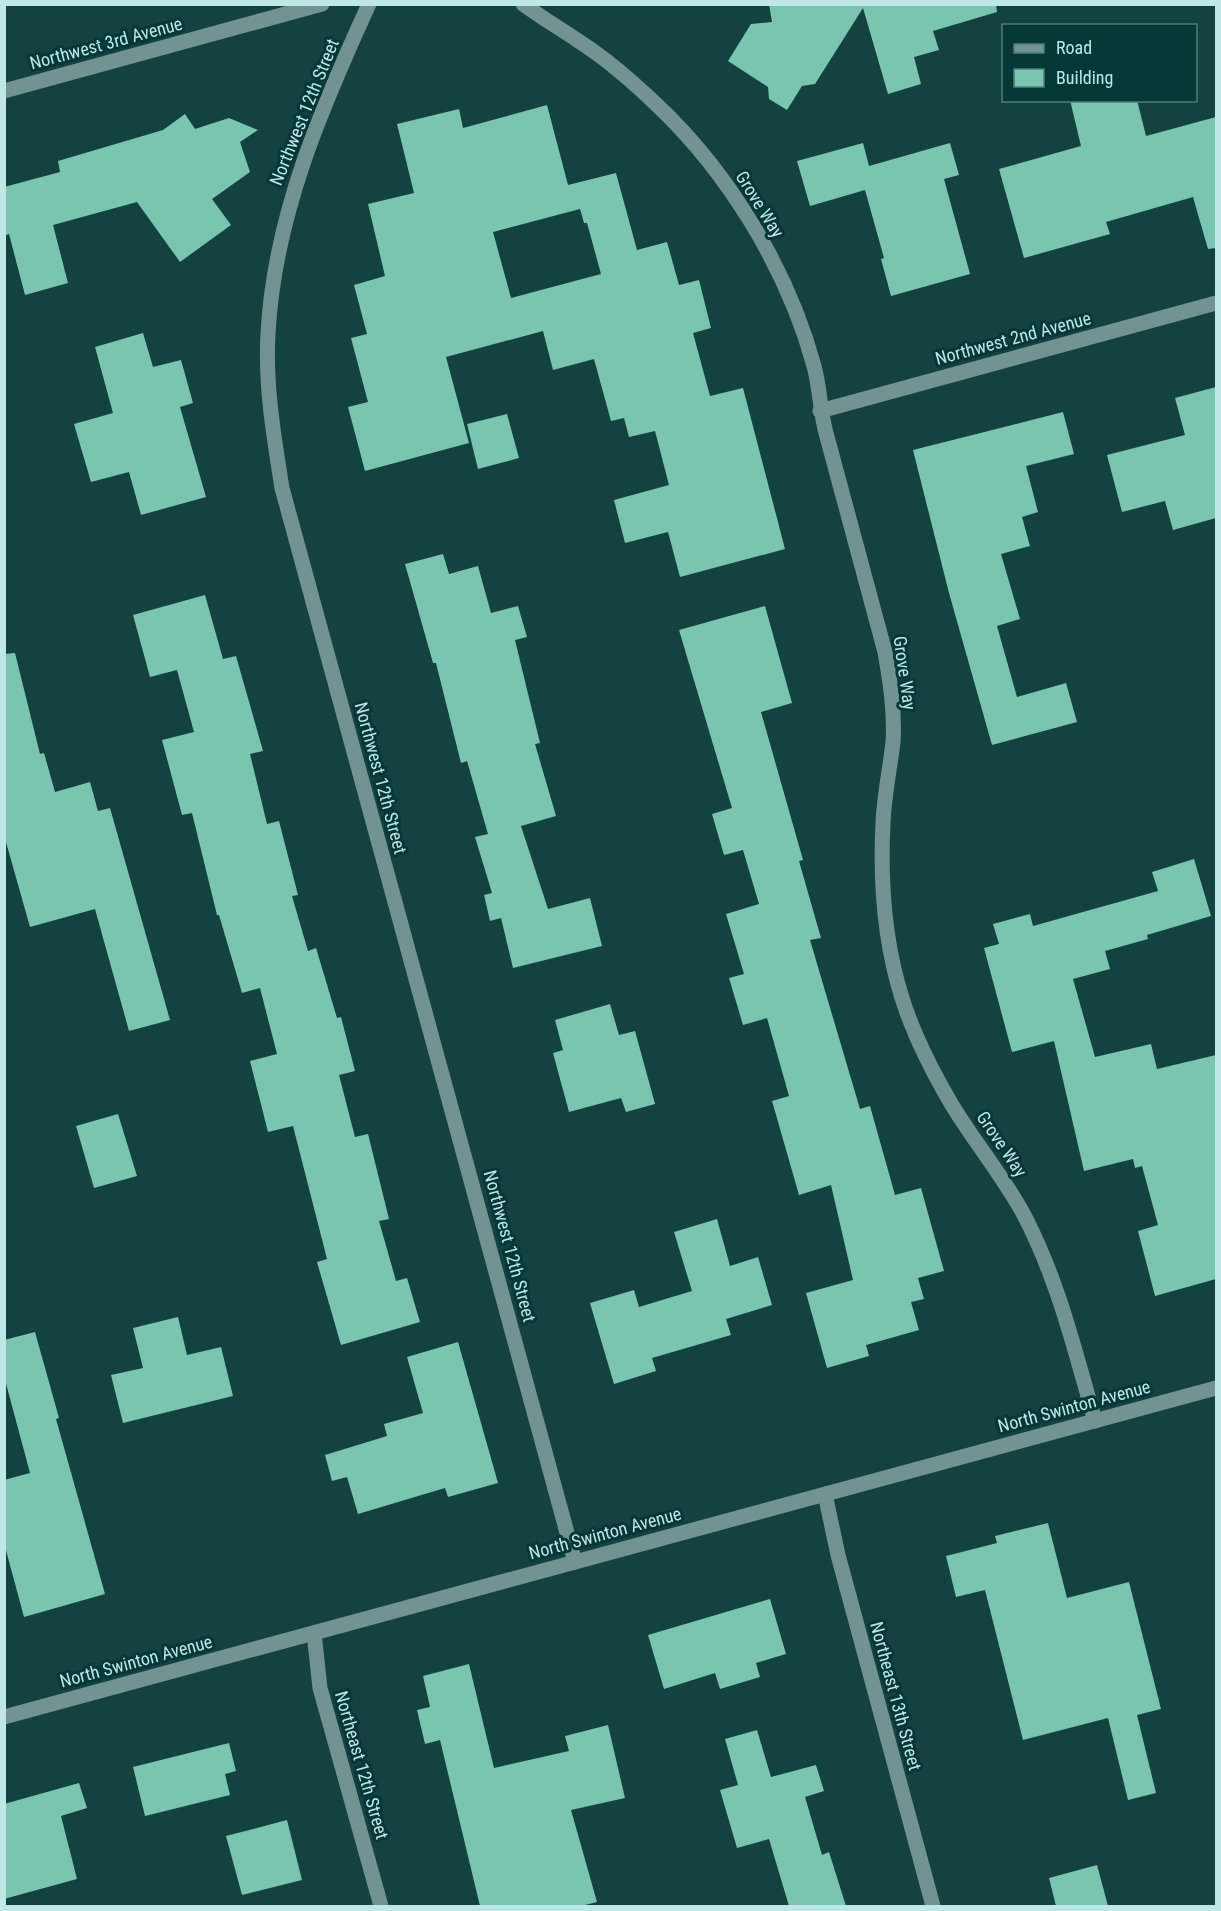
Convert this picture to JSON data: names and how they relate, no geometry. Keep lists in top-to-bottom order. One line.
{"streets":{"street":["Northwest 3rd Avenue","Northwest 12th Street","Grove Way","Northwest 2nd Avenue","North Swinton Avenue","Northeast 13th Street","Northeast 12th Street"]},"crossings":[["Northwest 12th Street","North Swinton Avenue"],["Grove Way","Northwest 2nd Avenue"],["Grove Way","North Swinton Avenue"],["North Swinton Avenue","Northeast 13th Street"],["North Swinton Avenue","Northeast 12th Street"]],"legend":["Road","Building"]}
